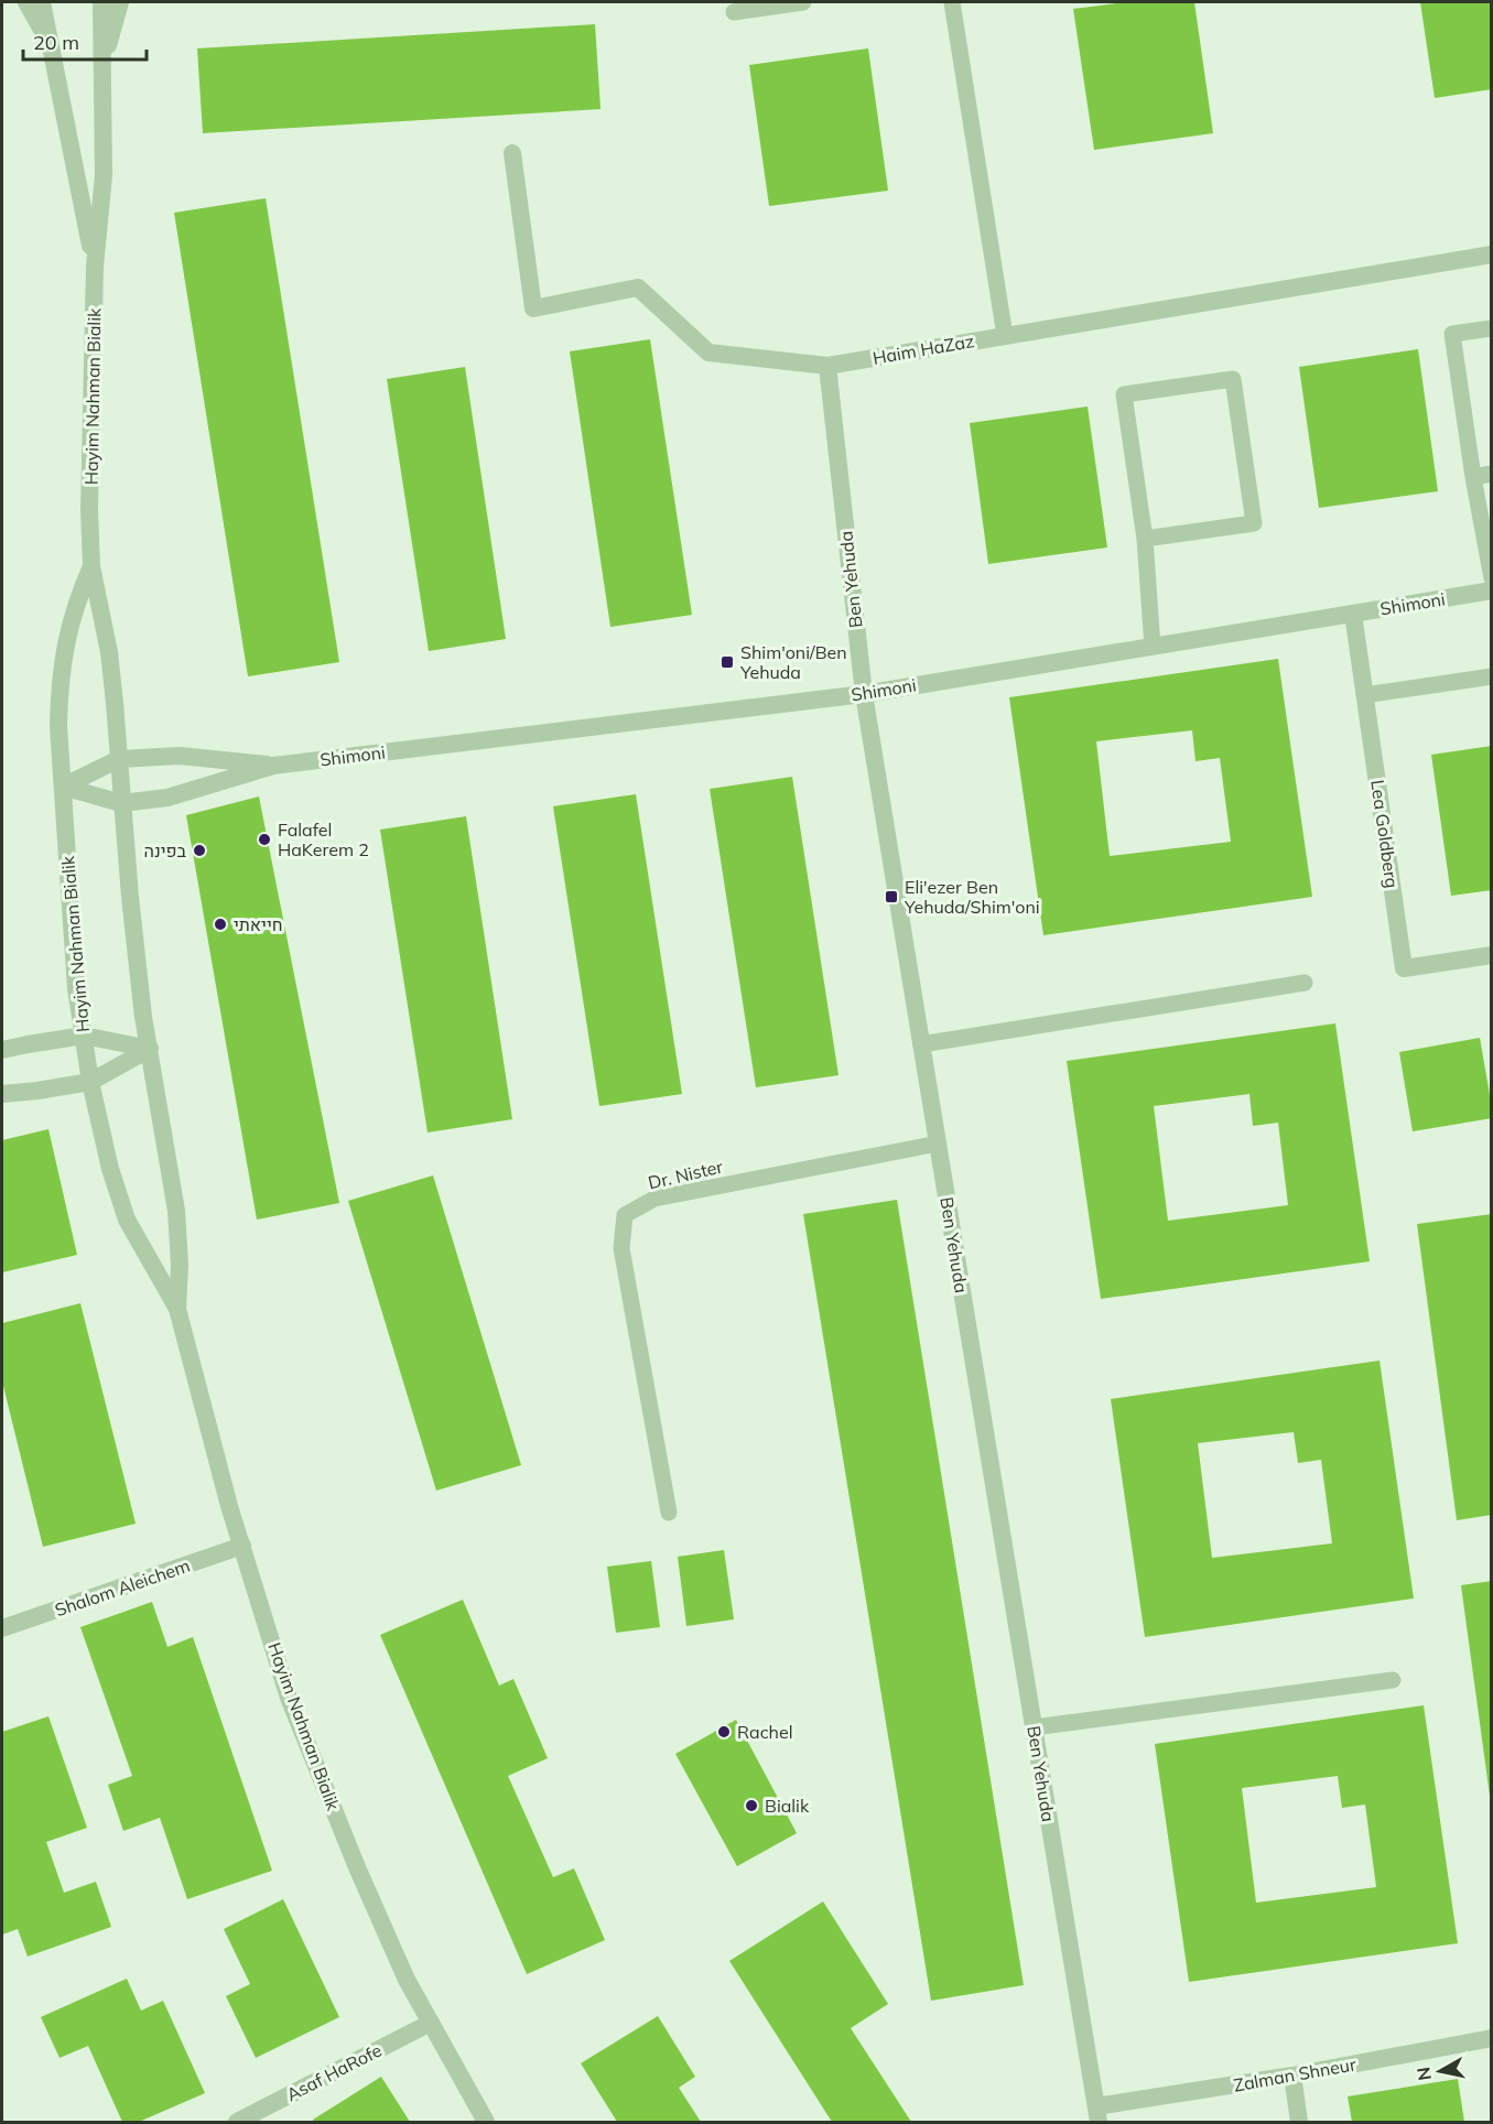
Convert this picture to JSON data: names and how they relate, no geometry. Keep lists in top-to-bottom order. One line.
{"streets":{"street":["Haim HaZaz","Hayim Nahman Bialik","Ben Yehuda","Shimoni","Lea Goldberg","Shalom Aleichem","Asaf HaRofe","Zalman Shneur"],"lane":["Dr. Nister"]},"crossings":[["Haim HaZaz","Ben Yehuda"],["Hayim Nahman Bialik","Shimoni"],["Hayim Nahman Bialik","Shalom Aleichem"],["Hayim Nahman Bialik","Asaf HaRofe"],["Ben Yehuda","Shimoni"],["Ben Yehuda","Dr. Nister"],["Ben Yehuda","Zalman Shneur"],["Shimoni","Lea Goldberg"]],"places":{"transit":["Shim'oni/Ben Yehuda","Eli'ezer Ben Yehuda/Shim'oni"],"other":["Falafel HaKerem 2","בפינה","חייאתי","Rachel","Bialik"]},"scale_bar":"20 m","north":"left"}
